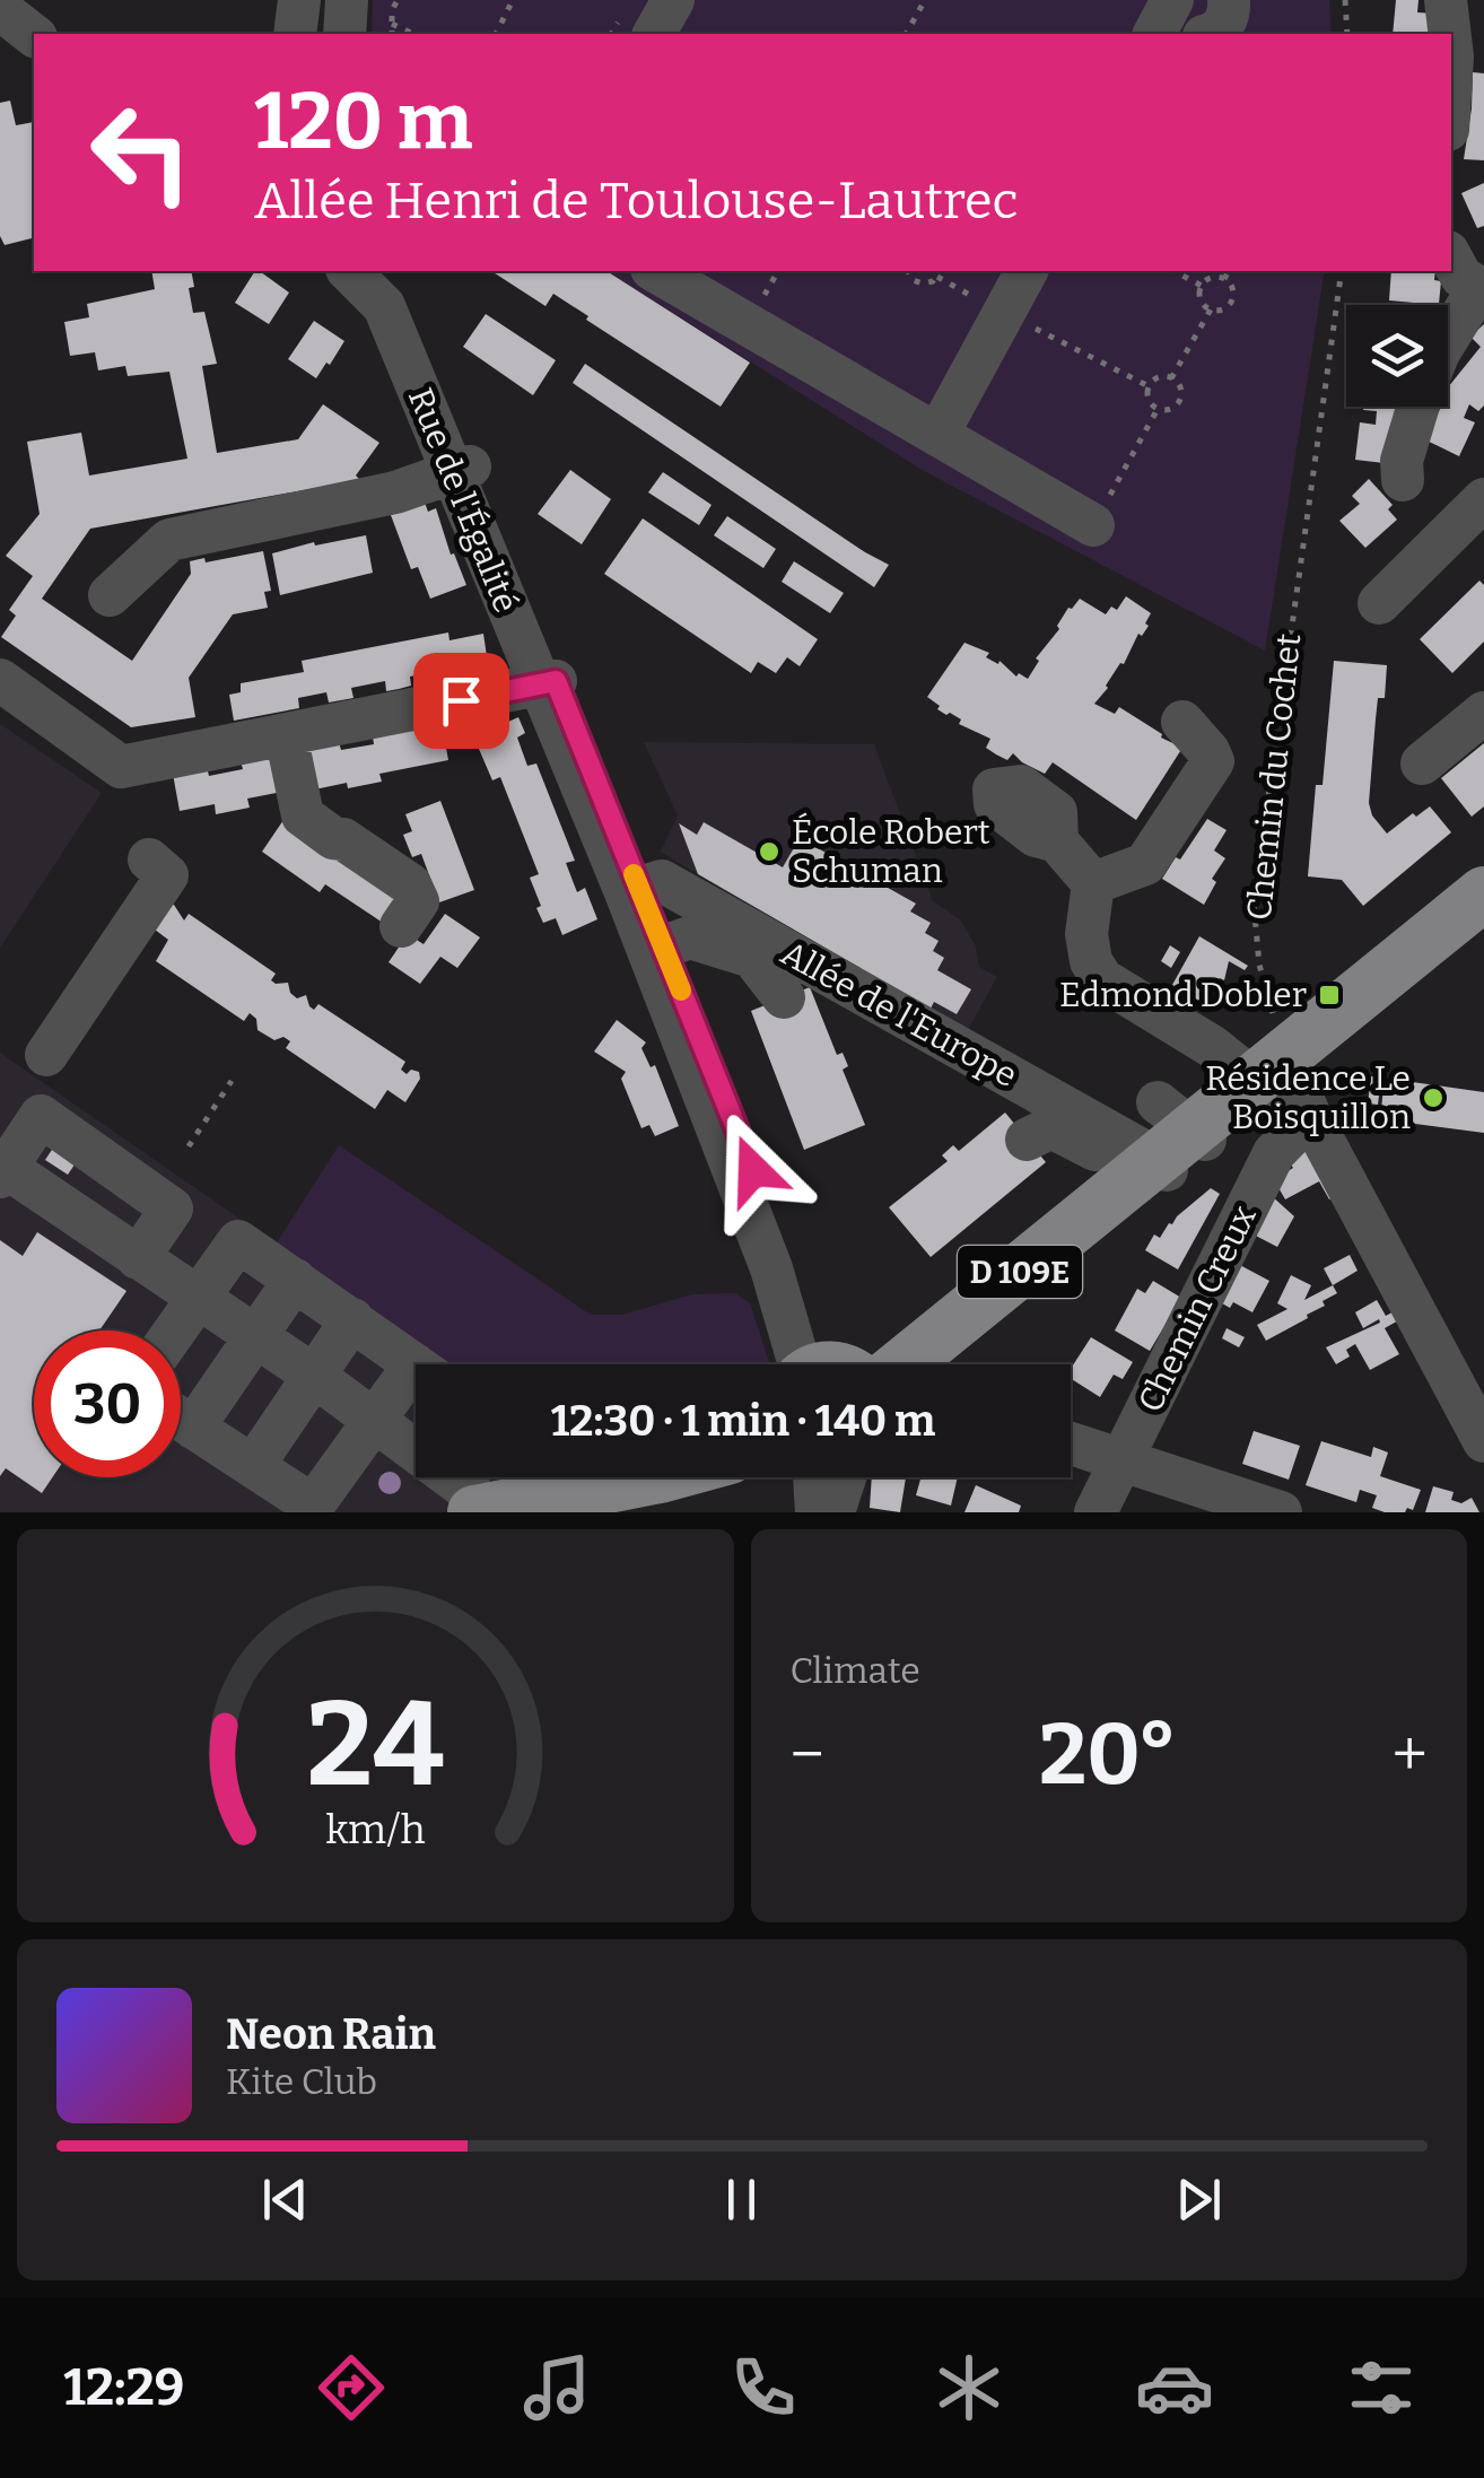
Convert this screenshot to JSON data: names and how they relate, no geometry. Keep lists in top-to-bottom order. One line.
{"streets":{"main road":["D 109E"],"street":["Rue de l'Égalité","Allée de l'Europe","Chemin Creux"],"path":["Chemin du Cochet"]},"crossings":[["Rue de l'Égalité","Allée de l'Europe"],["Chemin du Cochet","D 109E"],["Chemin du Cochet","Chemin Creux"],["Allée de l'Europe","D 109E"],["D 109E","Chemin Creux"]],"places":{"other":["École Robert Schuman","Résidence Le Boisquillon"],"transit":["Edmond Dobler"]},"page":{"turn":["120 m","Allée Henri de Toulouse-Lautrec"],"limit":"30","trip":"12:30 · 1 min · 140 m","tile":"Climate","heat":["−","20°","+"],"song":["Neon Rain","Kite Club"],"tabs":"12:29","gauge":["24","km/h"]}}
